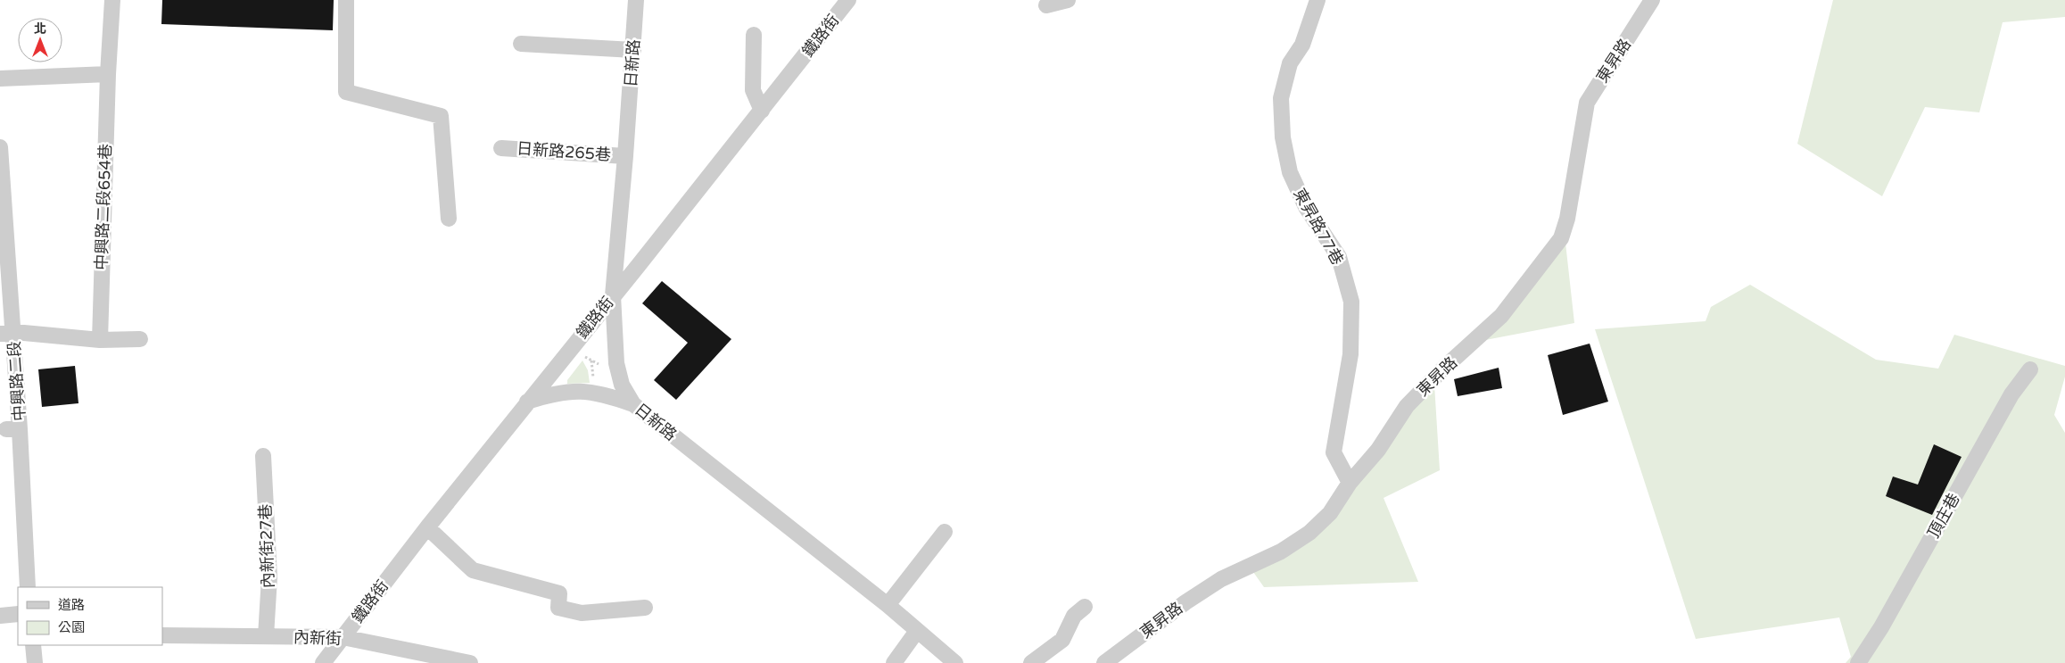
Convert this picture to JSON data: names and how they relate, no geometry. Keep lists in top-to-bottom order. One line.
{"streets":{"street":["鐵路街","東昇路","日新路","日新路265巷","中興路二段654巷","東昇路77巷","中興路二段","頂庄巷","內新街27巷","內新街"]},"crossings":[["鐵路街","日新路"],["鐵路街","內新街"],["東昇路","東昇路77巷"],["日新路","日新路265巷"],["內新街27巷","內新街"]],"legend":["道路","公園"],"north":"top"}
